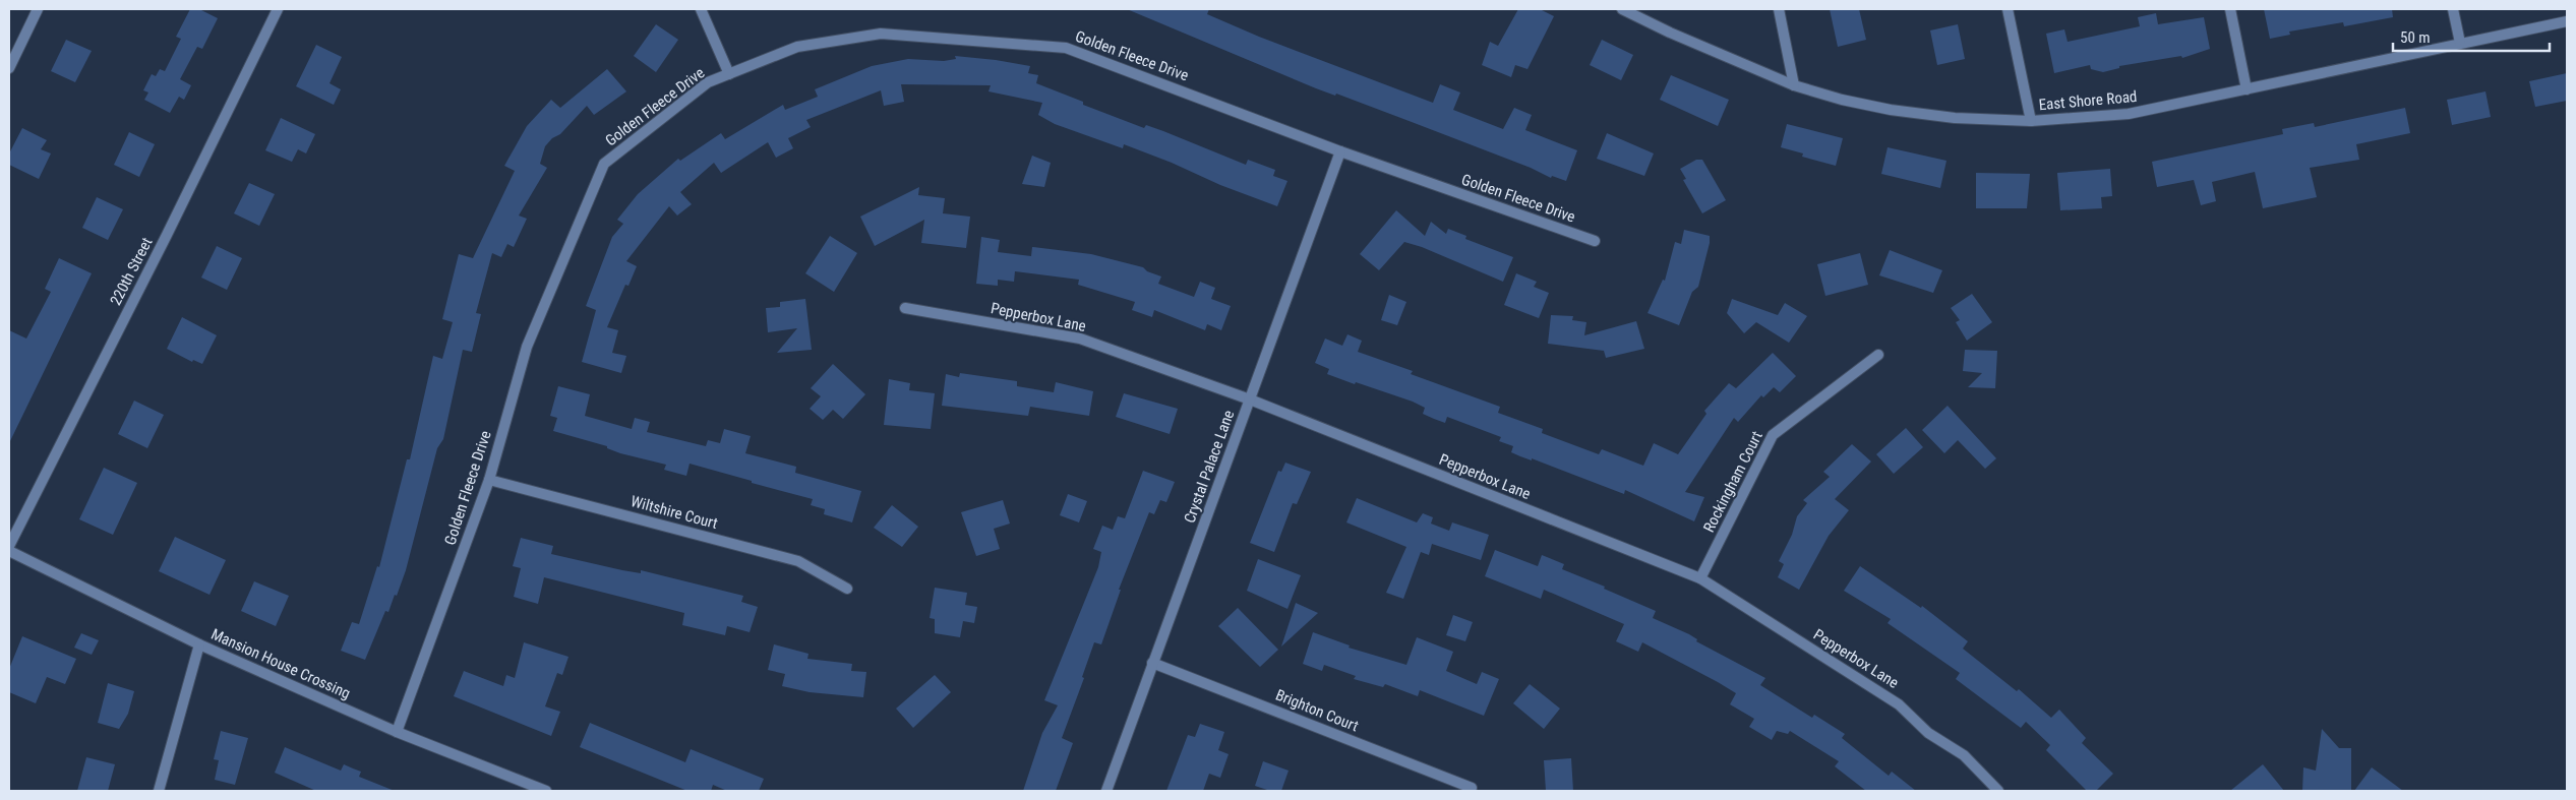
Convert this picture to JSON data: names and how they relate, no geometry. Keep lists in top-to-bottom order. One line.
{"streets":{"street":["Golden Fleece Drive","East Shore Road","220th Street","Pepperbox Lane","Crystal Palace Lane","Rockingham Court","Wiltshire Court","Mansion House Crossing","Brighton Court"]},"crossings":[["Golden Fleece Drive","Crystal Palace Lane"],["Golden Fleece Drive","Wiltshire Court"],["Golden Fleece Drive","Mansion House Crossing"],["Pepperbox Lane","Crystal Palace Lane"],["Pepperbox Lane","Rockingham Court"],["Crystal Palace Lane","Brighton Court"]],"scale_bar":"50 m"}
